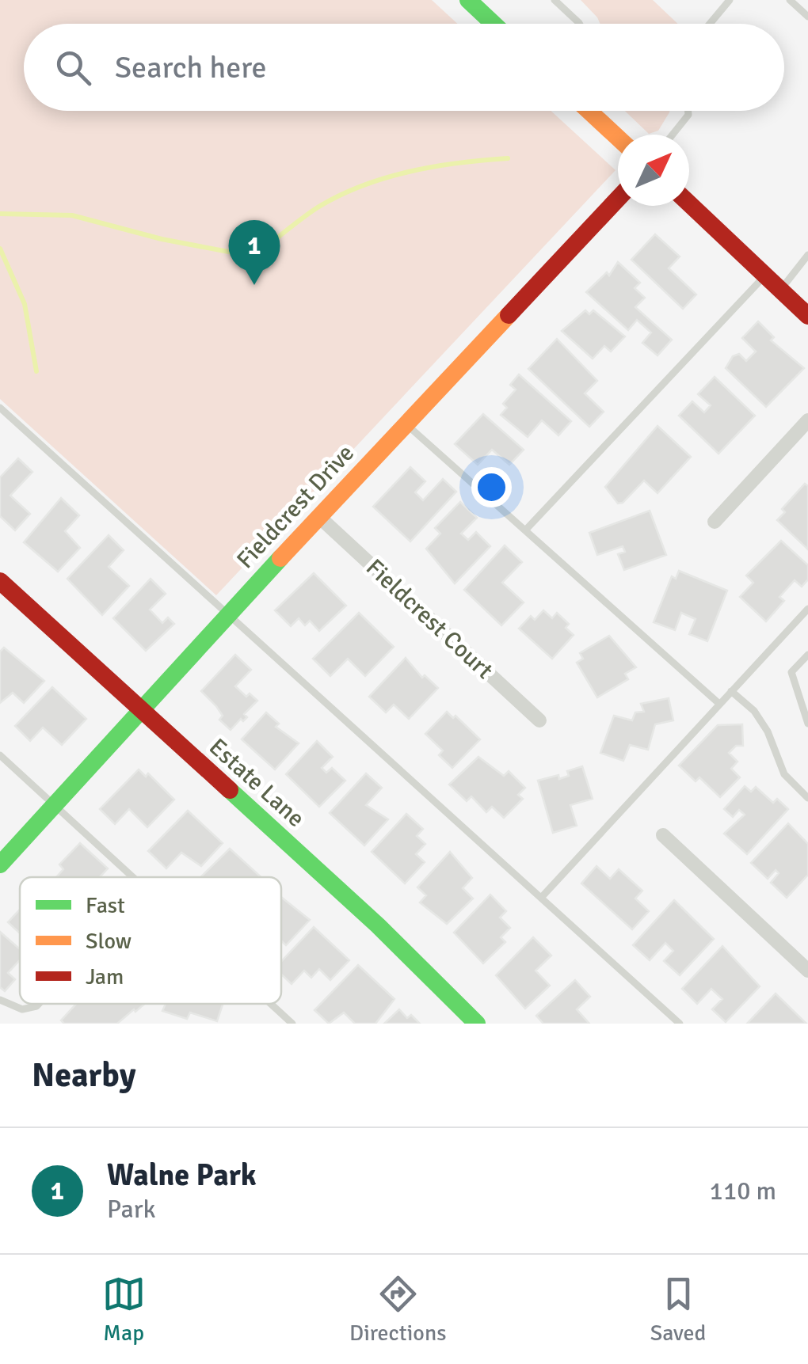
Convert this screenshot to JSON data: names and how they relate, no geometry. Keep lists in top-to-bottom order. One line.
{"streets":{"street":["Fieldcrest Drive","Fieldcrest Court","Estate Lane"]},"crossings":[["Fieldcrest Drive","Fieldcrest Court"],["Fieldcrest Drive","Estate Lane"]],"legend":["Fast","Slow","Jam"],"north":"top right","page":{"search":"Search here","pins":"1","heading":"Nearby","list":[{"mark":"1","name":"Walne Park","note":"Park","value":"110 m"}],"nav":["Map","Directions","Saved"]}}
